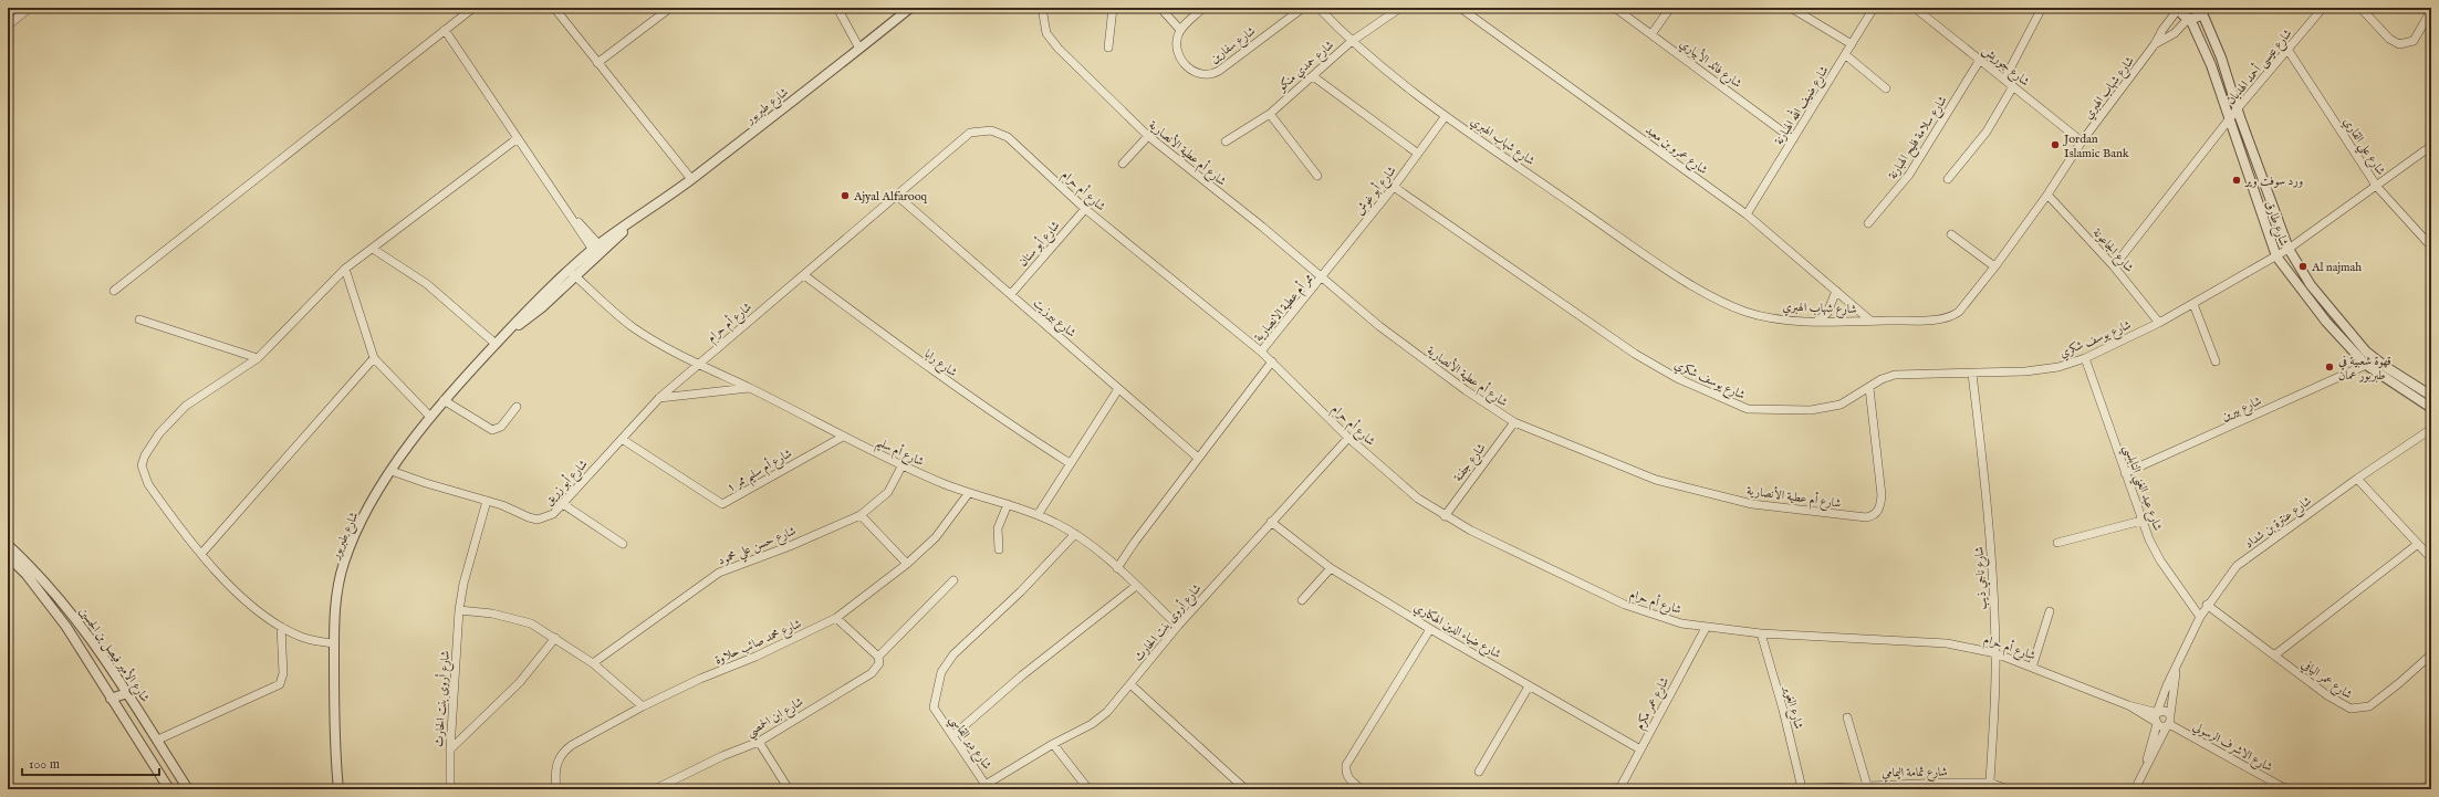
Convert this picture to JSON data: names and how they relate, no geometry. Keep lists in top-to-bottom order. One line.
{"streets":{"street":["شارع سفارين","شارع فائد الأبياري","شارع حمدي منكو","شارع جوريش","شارع عيسى أحمد الهدبان","شارع شهاب الهبري","شارع طبربور","شارع ضيف الله الهبارنة","شارع سلامة فليح الهبارنة","شارع علي القاري","شارع عمرو بن معبد","شارع أم عطية الأنصارية","شارع أم حرام","شارع أبو غوش","شارع طارق","شارع أبو سنان","شارع الجاعونة","ممر أم عطية الانصارية","شارع بيرزيت","شارع يوسف شكري","شارع رابا","شارع بيرين","شارع أم سليم","شارع جفنة","شارع أم سليم ممر ١","شارع أبو زريق","شارع عبد الغني النابلسي","شارع عنترة بن شداد","شارع حسن علي محمود","شارع ناجي ذيب","شارع أروى بنت الحارث","شارع ضياء الدين الهكاري","شارع محمد صائب حلاوة","شارع الأمير فيصل بن الحسين","شارع عمر اليافي","شارع عمر مكرم","شارع الغوير","شارع ابن الحمصي","شارع دير القاسي","شارع الاشرف الرسولي","شارع ثمامة اليمامي"]},"crossings":[["شارع فائد الأبياري","شارع ضيف الله الهبارنة"],["شارع حمدي منكو","شارع شهاب الهبري"],["شارع جوريش","شارع شهاب الهبري"],["شارع جوريش","شارع سلامة فليح الهبارنة"],["شارع عيسى أحمد الهدبان","شارع علي القاري"],["شارع عيسى أحمد الهدبان","شارع طارق"],["شارع عيسى أحمد الهدبان","شارع الجاعونة"],["شارع شهاب الهبري","شارع عمرو بن معبد"],["شارع شهاب الهبري","شارع أبو غوش"],["شارع شهاب الهبري","شارع طارق"],["شارع شهاب الهبري","شارع الجاعونة"],["شارع طبربور","شارع أم سليم"],["شارع طبربور","شارع أبو زريق"],["شارع ضيف الله الهبارنة","شارع عمرو بن معبد"],["شارع علي القاري","شارع يوسف شكري"],["شارع أم عطية الأنصارية","شارع أبو غوش"],["شارع أم عطية الأنصارية","ممر أم عطية الانصارية"],["شارع أم عطية الأنصارية","شارع يوسف شكري"],["شارع أم عطية الأنصارية","شارع جفنة"],["شارع أم حرام","شارع أبو سنان"],["شارع أم حرام","ممر أم عطية الانصارية"],["شارع أم حرام","شارع بيرزيت"],["شارع أم حرام","شارع رابا"],["شارع أم حرام","شارع أم سليم"],["شارع أم حرام","شارع جفنة"],["شارع أم حرام","شارع أبو زريق"],["شارع أم حرام","شارع عنترة بن شداد"],["شارع أم حرام","شارع ناجي ذيب"],["شارع أم حرام","شارع أروى بنت الحارث"],["شارع أم حرام","شارع عمر مكرم"],["شارع أم حرام","شارع الغوير"],["شارع أم حرام","شارع الاشرف الرسولي"],["شارع أبو غوش","ممر أم عطية الانصارية"],["شارع أبو غوش","شارع يوسف شكري"],["شارع طارق","شارع يوسف شكري"],["شارع طارق","شارع بيرين"],["شارع أبو سنان","شارع بيرزيت"],["شارع الجاعونة","شارع يوسف شكري"],["شارع يوسف شكري","شارع عبد الغني النابلسي"],["شارع يوسف شكري","شارع ناجي ذيب"],["شارع بيرين","شارع عبد الغني النابلسي"],["شارع أم سليم","شارع أم سليم ممر ١"],["شارع أم سليم","شارع أبو زريق"],["شارع أم سليم","شارع حسن علي محمود"],["شارع أم سليم","شارع أروى بنت الحارث"],["شارع أم سليم","شارع محمد صائب حلاوة"],["شارع أم سليم","شارع دير القاسي"],["شارع أم سليم ممر ١","شارع أبو زريق"],["شارع أبو زريق","شارع أروى بنت الحارث"],["شارع عبد الغني النابلسي","شارع عنترة بن شداد"],["شارع عنترة بن شداد","شارع عمر اليافي"],["شارع عنترة بن شداد","شارع الاشرف الرسولي"],["شارع ناجي ذيب","شارع ثمامة اليمامي"],["شارع أروى بنت الحارث","شارع ضياء الدين الهكاري"],["شارع أروى بنت الحارث","شارع دير القاسي"],["شارع ضياء الدين الهكاري","شارع عمر مكرم"],["شارع الغوير","شارع ثمامة اليمامي"]],"places":["Jordan Islamic Bank","ورد سوفت وير","Ajyal Alfarooq","Al najmah","قهوة شعبية في طبربور عمان"],"scale_bar":"100 m"}
